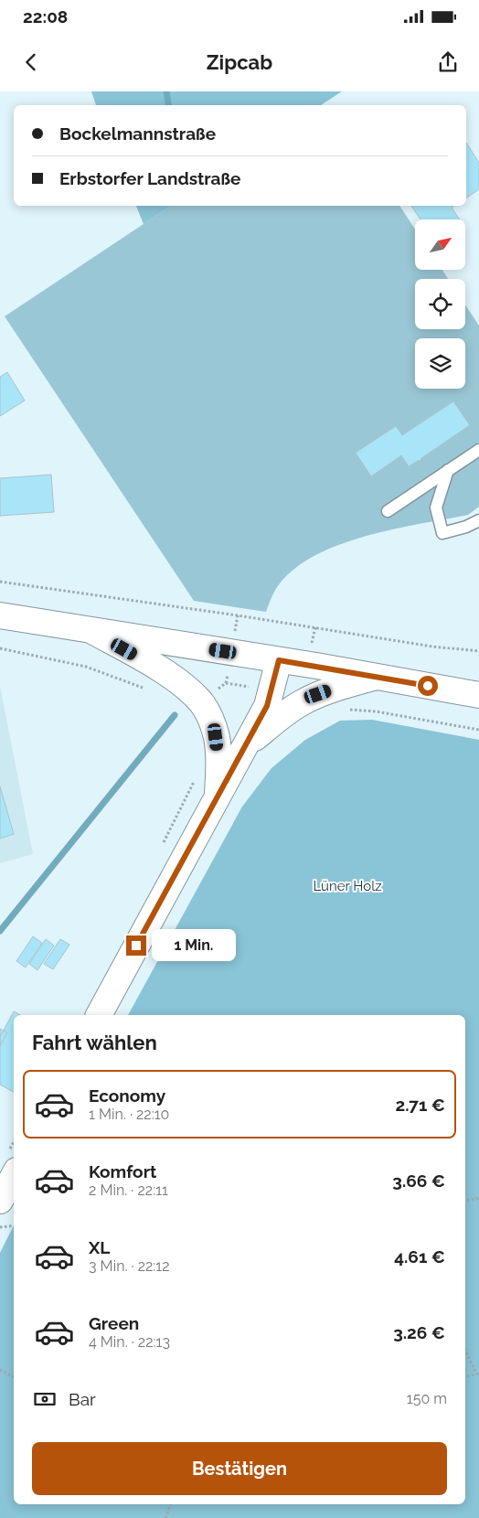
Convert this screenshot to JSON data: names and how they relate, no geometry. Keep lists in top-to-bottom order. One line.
{"parks":["Lüner Holz"],"north":"top right","page":{"status":"22:08","header":"Zipcab","banner":["Bockelmannstraße","Erbstorfer Landstraße"],"bubble":"1 Min.","heading":"Fahrt wählen","list":[{"name":"Economy","note":"1 Min. · 22:10","value":"2.71 €"},{"name":"Komfort","note":"2 Min. · 22:11","value":"3.66 €"},{"name":"XL","note":"3 Min. · 22:12","value":"4.61 €"},{"name":"Green","note":"4 Min. · 22:13","value":"3.26 €"}],"pay":["Bar","150 m"],"buttons":"Bestätigen"}}
